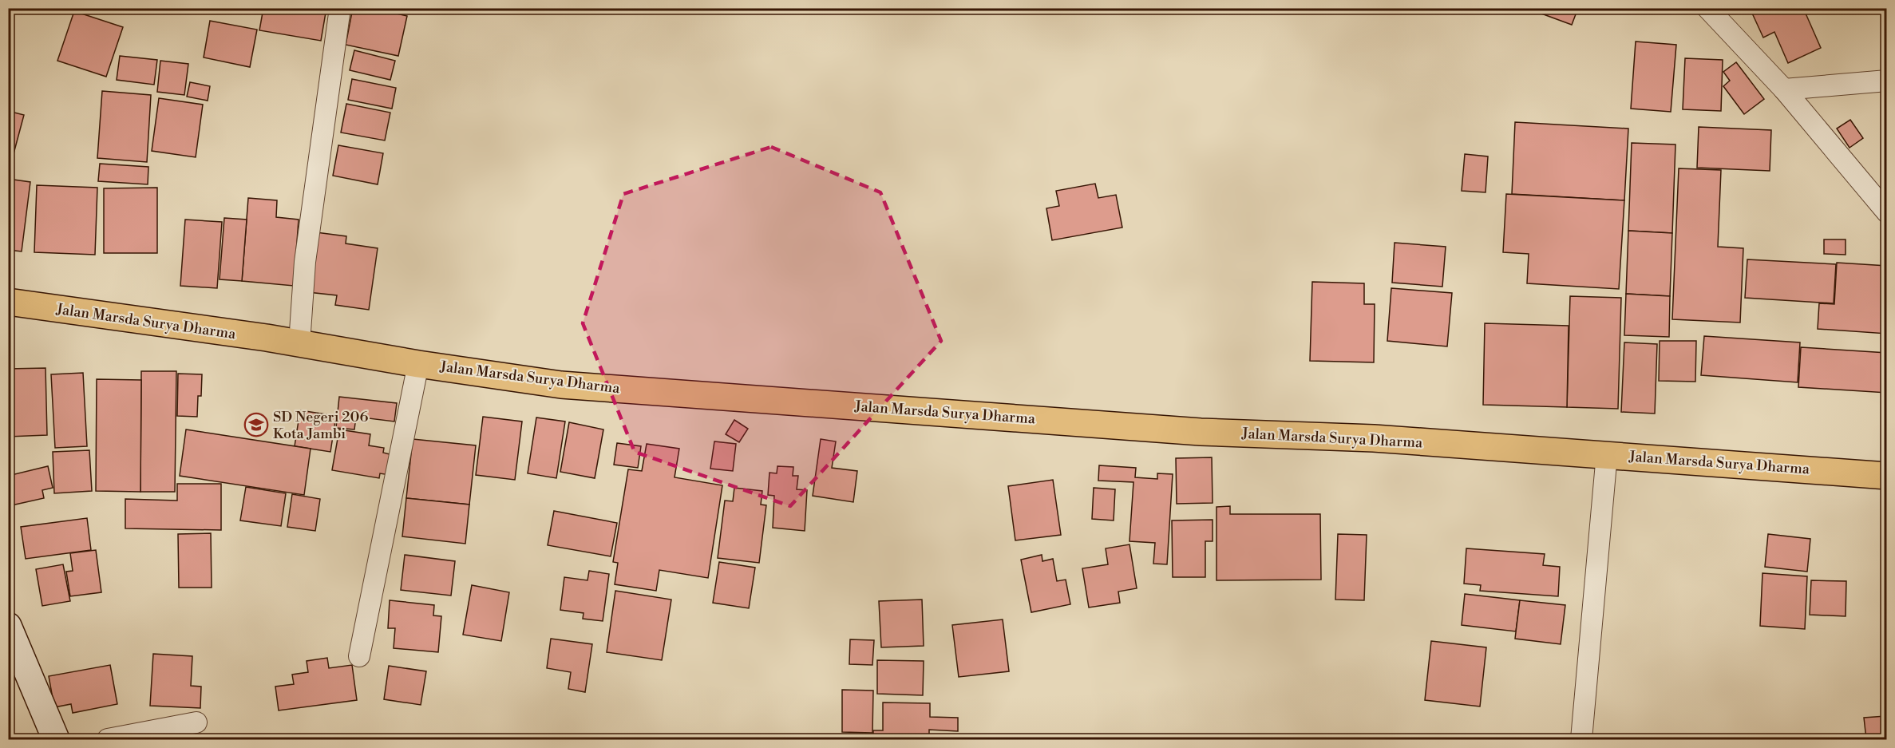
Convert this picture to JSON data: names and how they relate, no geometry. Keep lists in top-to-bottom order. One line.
{"streets":{"highway":["Jalan Marsda Surya Dharma"]},"places":{"school or university":["SD Negeri 206 Kota Jambi"]}}
